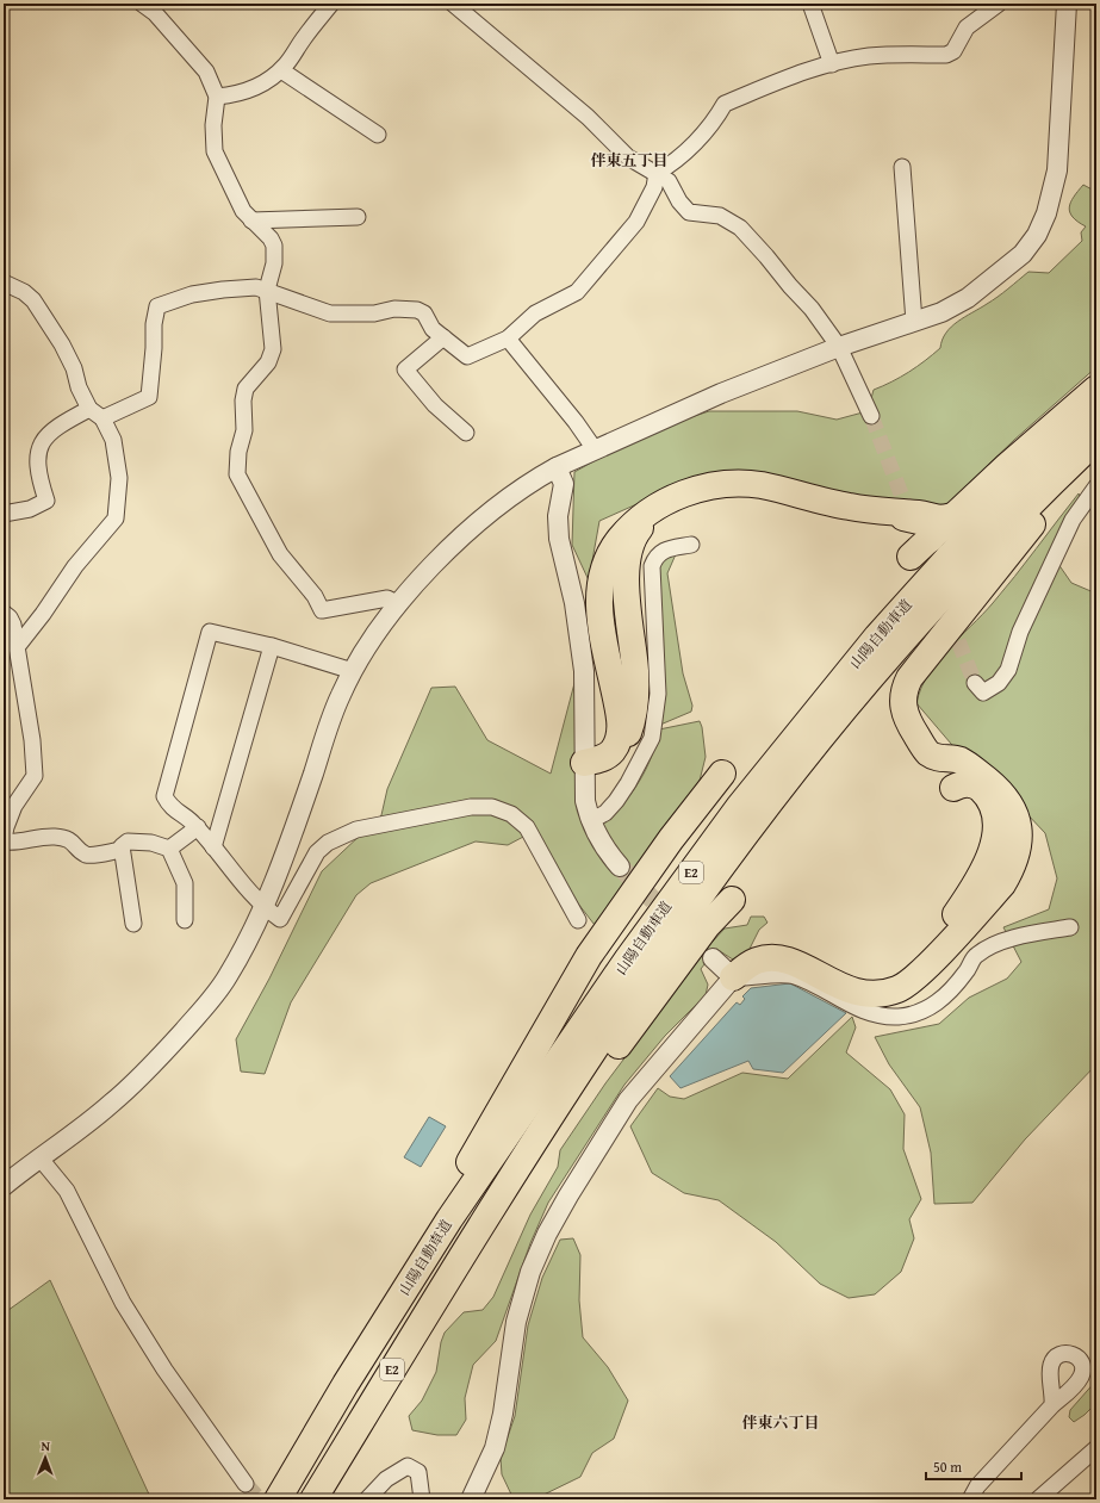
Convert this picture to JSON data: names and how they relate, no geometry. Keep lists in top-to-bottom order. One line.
{"streets":{"highway":["山陽自動車道","E2"]},"districts":["伴東五丁目","伴東六丁目"],"scale_bar":"50 m","north":"top"}
